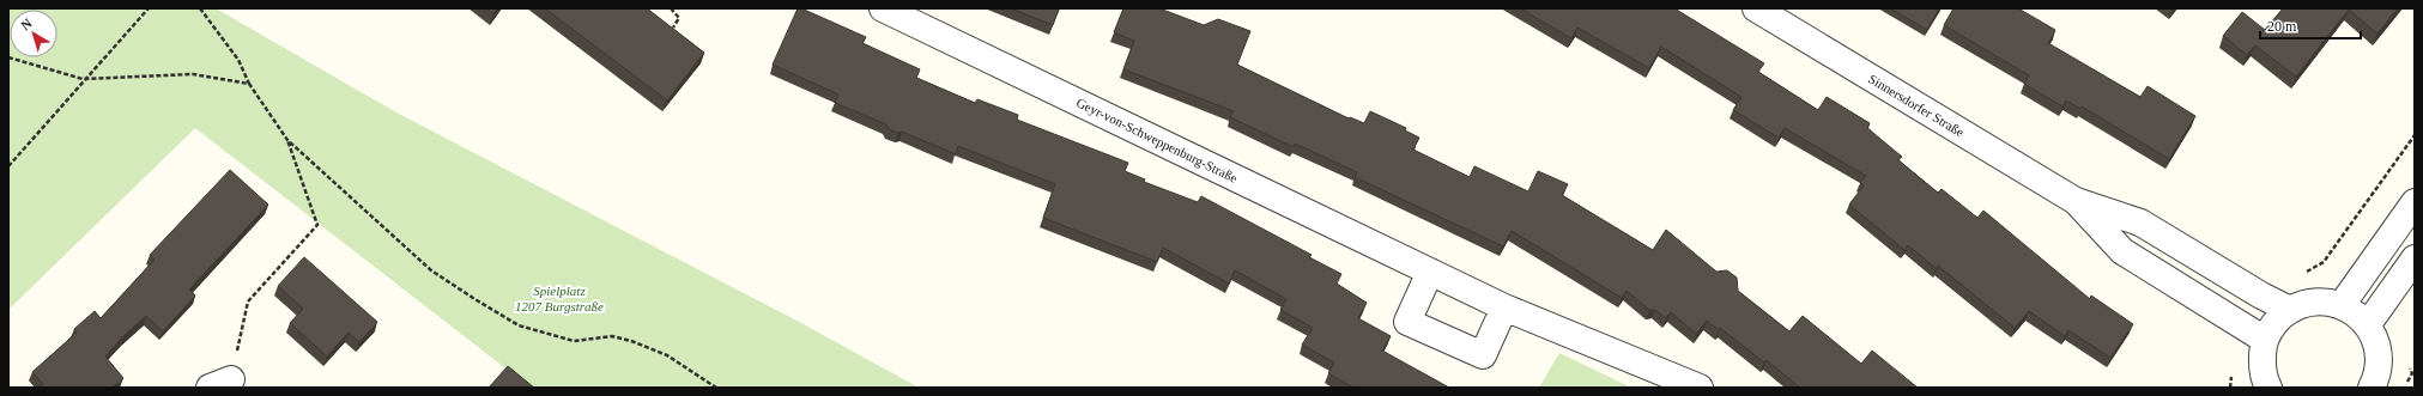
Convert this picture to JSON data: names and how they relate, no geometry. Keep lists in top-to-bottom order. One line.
{"streets":{"street":["Sinnersdorfer Straße","Geyr-von-Schweppenburg-Straße"]},"parks":["Spielplatz 1207 Burgstraße"],"scale_bar":"20 m","north":"top left"}
